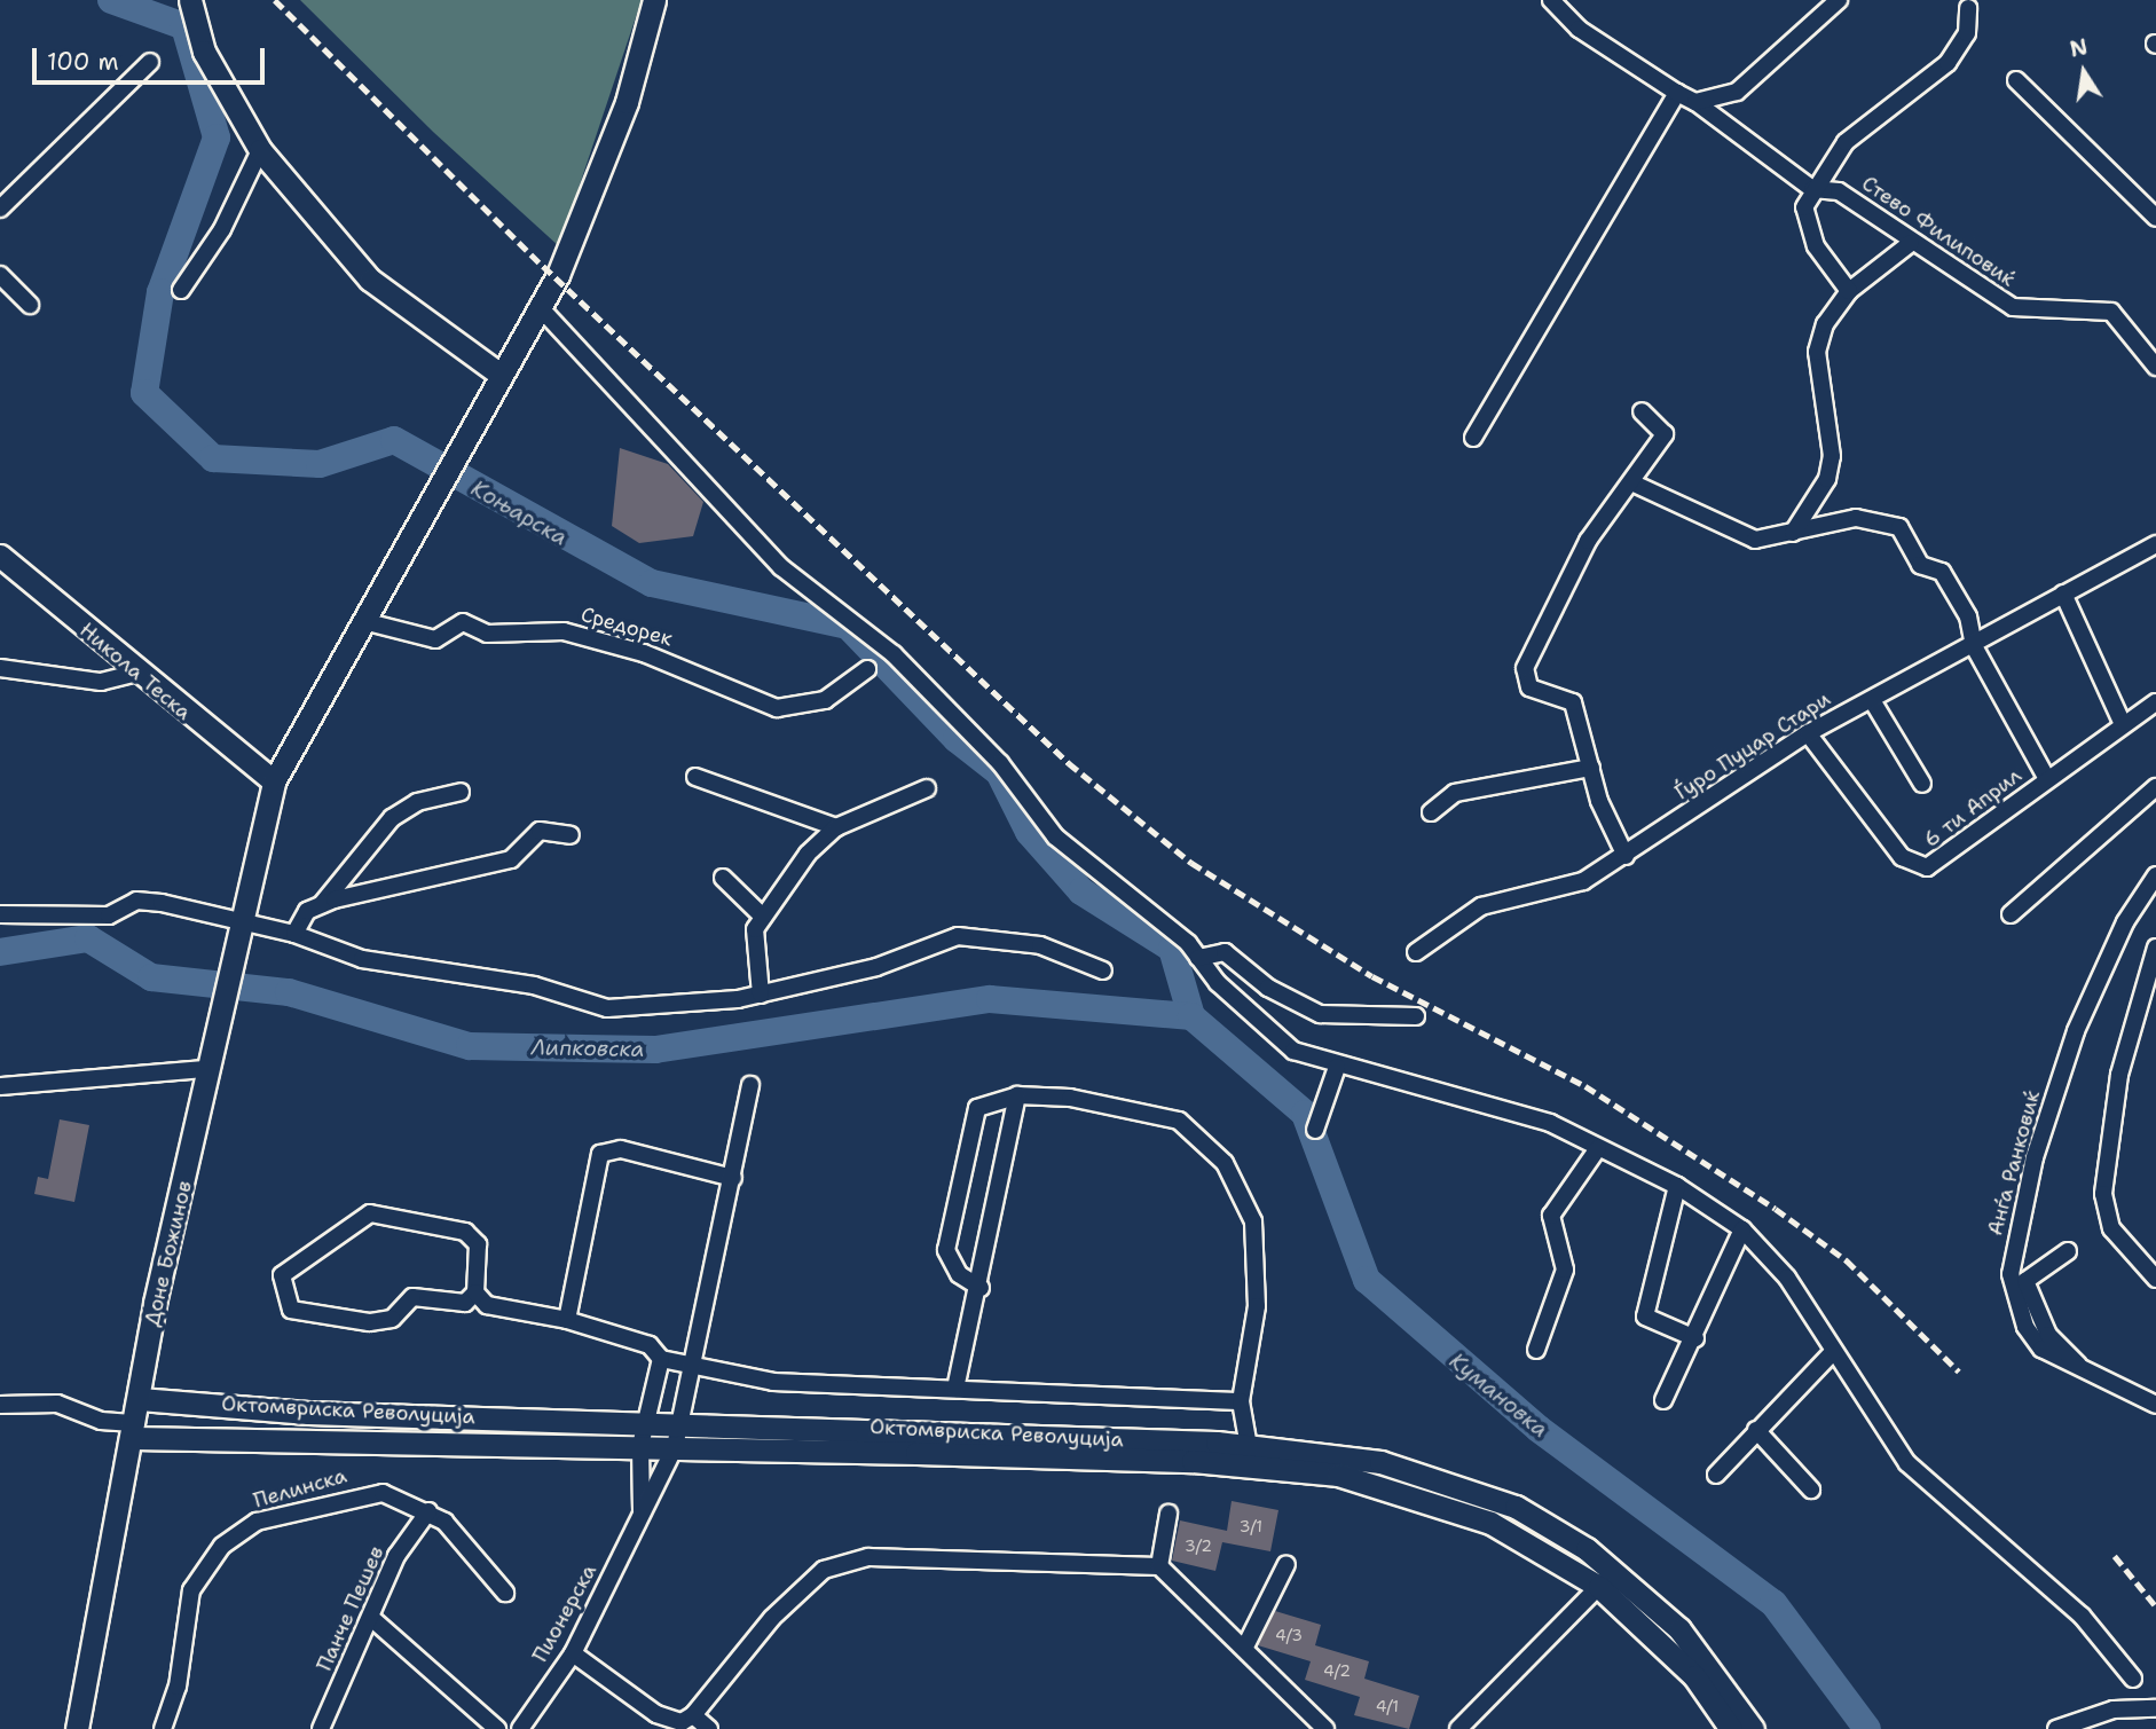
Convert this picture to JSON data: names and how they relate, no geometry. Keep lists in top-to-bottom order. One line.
{"streets":{"street":["Стево Филиповиќ","Средорек","Никола Теска","Ѓуро Пуцар Стари","6 ти Април","Анѓа Ранковиќ","Доне Божинов","Октомвриска Револуција","Пелинска","Панче Пешев","Пионерска"]},"crossings":[["Средорек","Доне Божинов"],["Никола Теска","Доне Божинов"],["Ѓуро Пуцар Стари","6 ти Април"],["Доне Божинов","Октомвриска Револуција"],["Октомвриска Револуција","Пионерска"],["Пелинска","Панче Пешев"]],"water":["Коњарска","Липковска","Кумановка"],"house_numbers":["3/1","3/2","4/3","4/2","4/1"],"scale_bar":"100 m","north":"top"}
